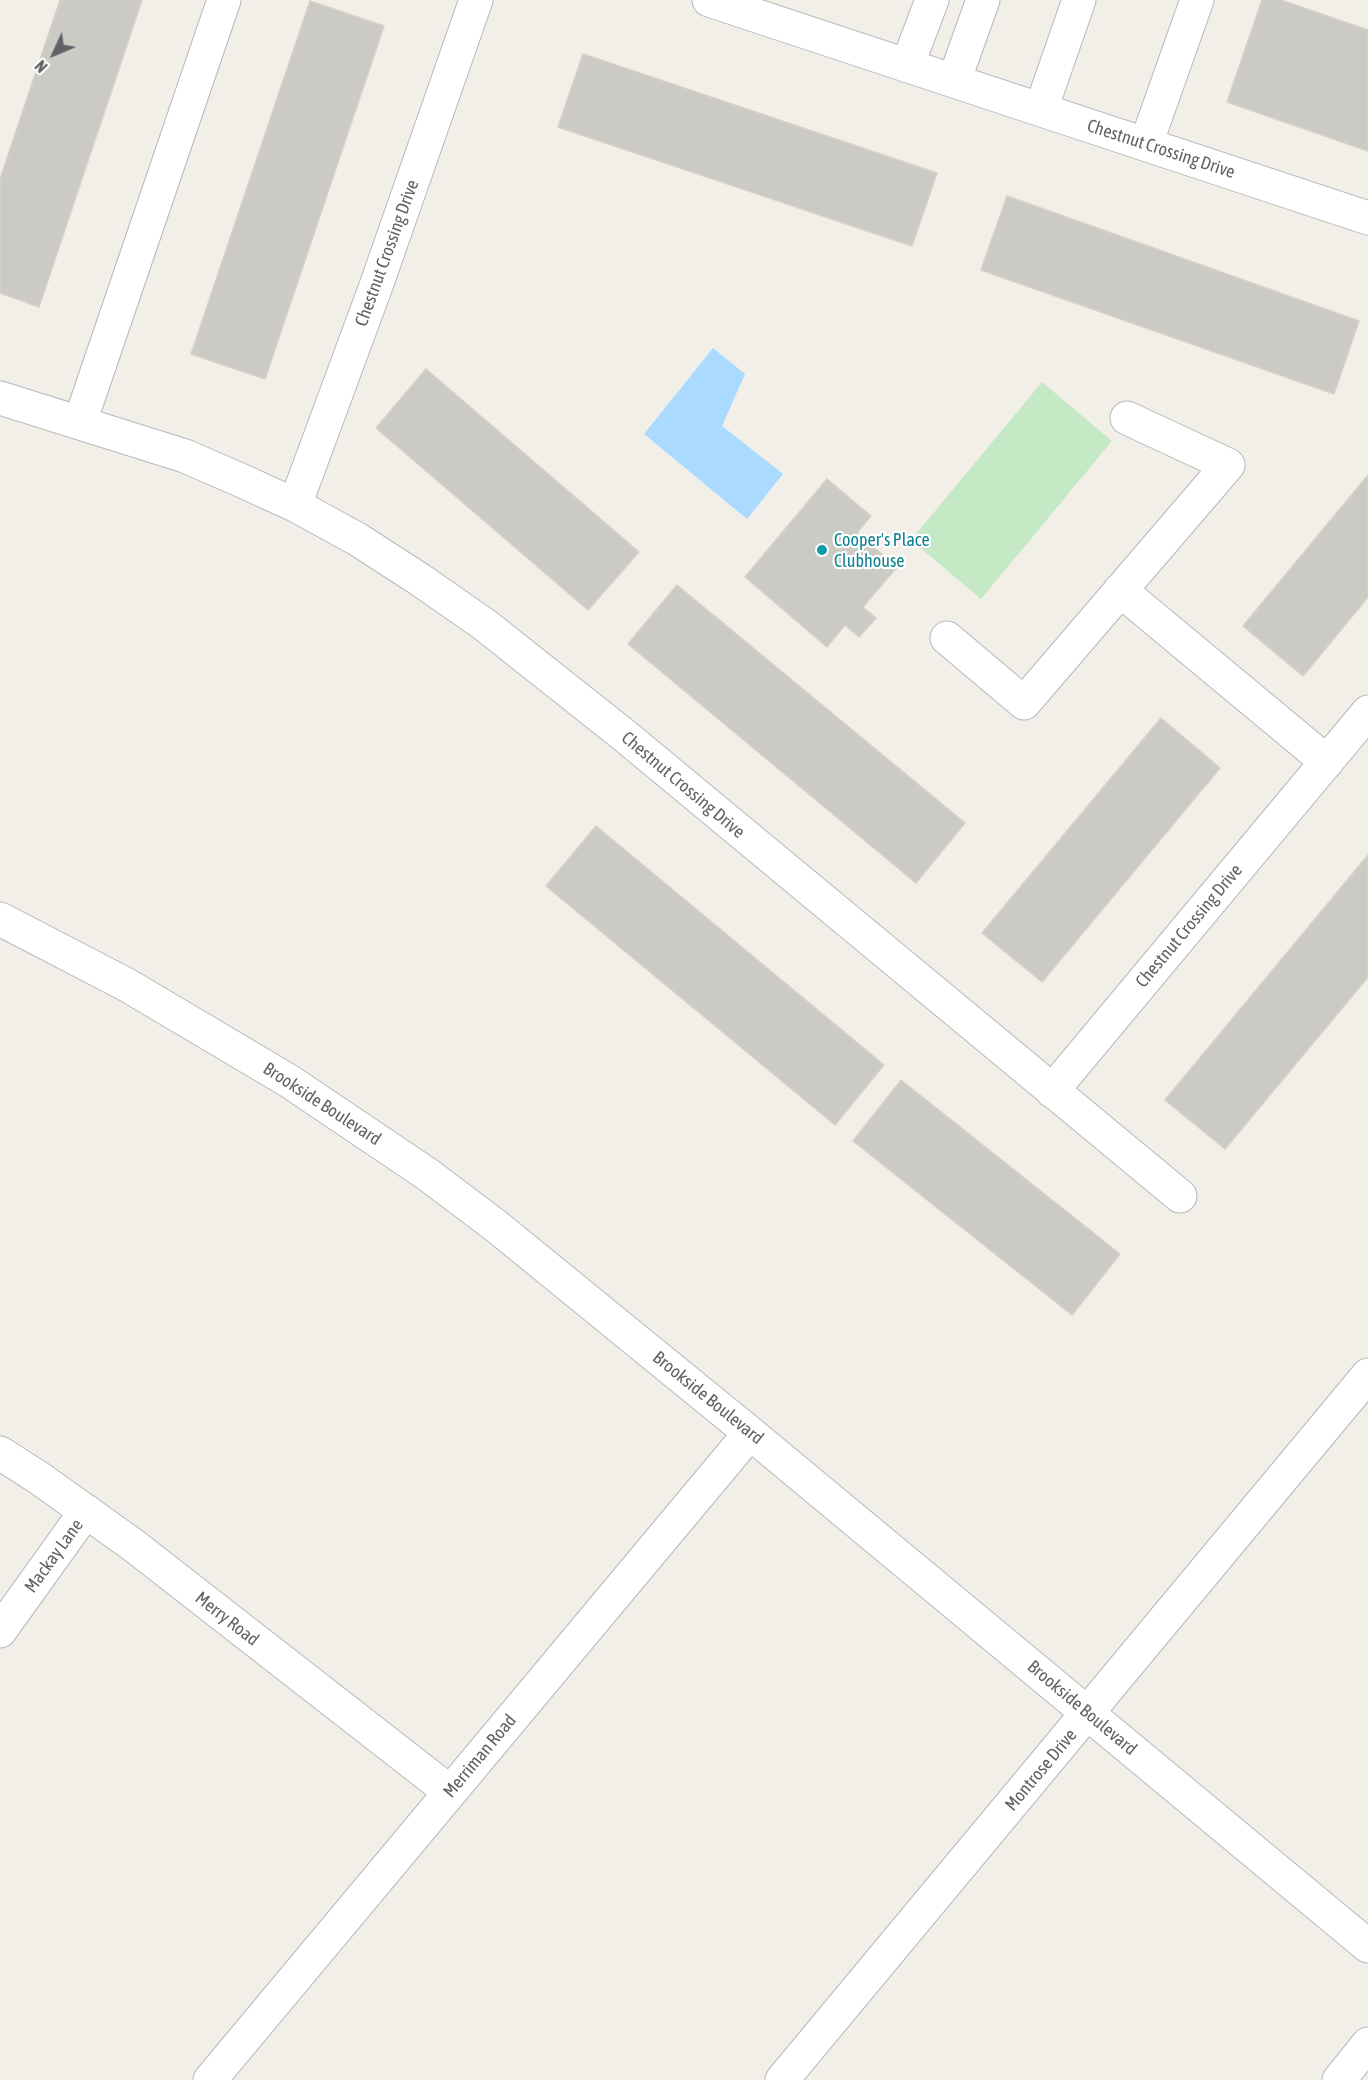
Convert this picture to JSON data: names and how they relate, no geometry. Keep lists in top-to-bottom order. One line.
{"streets":{"street":["Chestnut Crossing Drive","Brookside Boulevard","Mackay Lane","Merry Road","Merriman Road","Montrose Drive"]},"crossings":[["Brookside Boulevard","Merriman Road"],["Brookside Boulevard","Montrose Drive"],["Mackay Lane","Merry Road"],["Merry Road","Merriman Road"]],"places":["Cooper's Place Clubhouse"],"north":"bottom left"}
